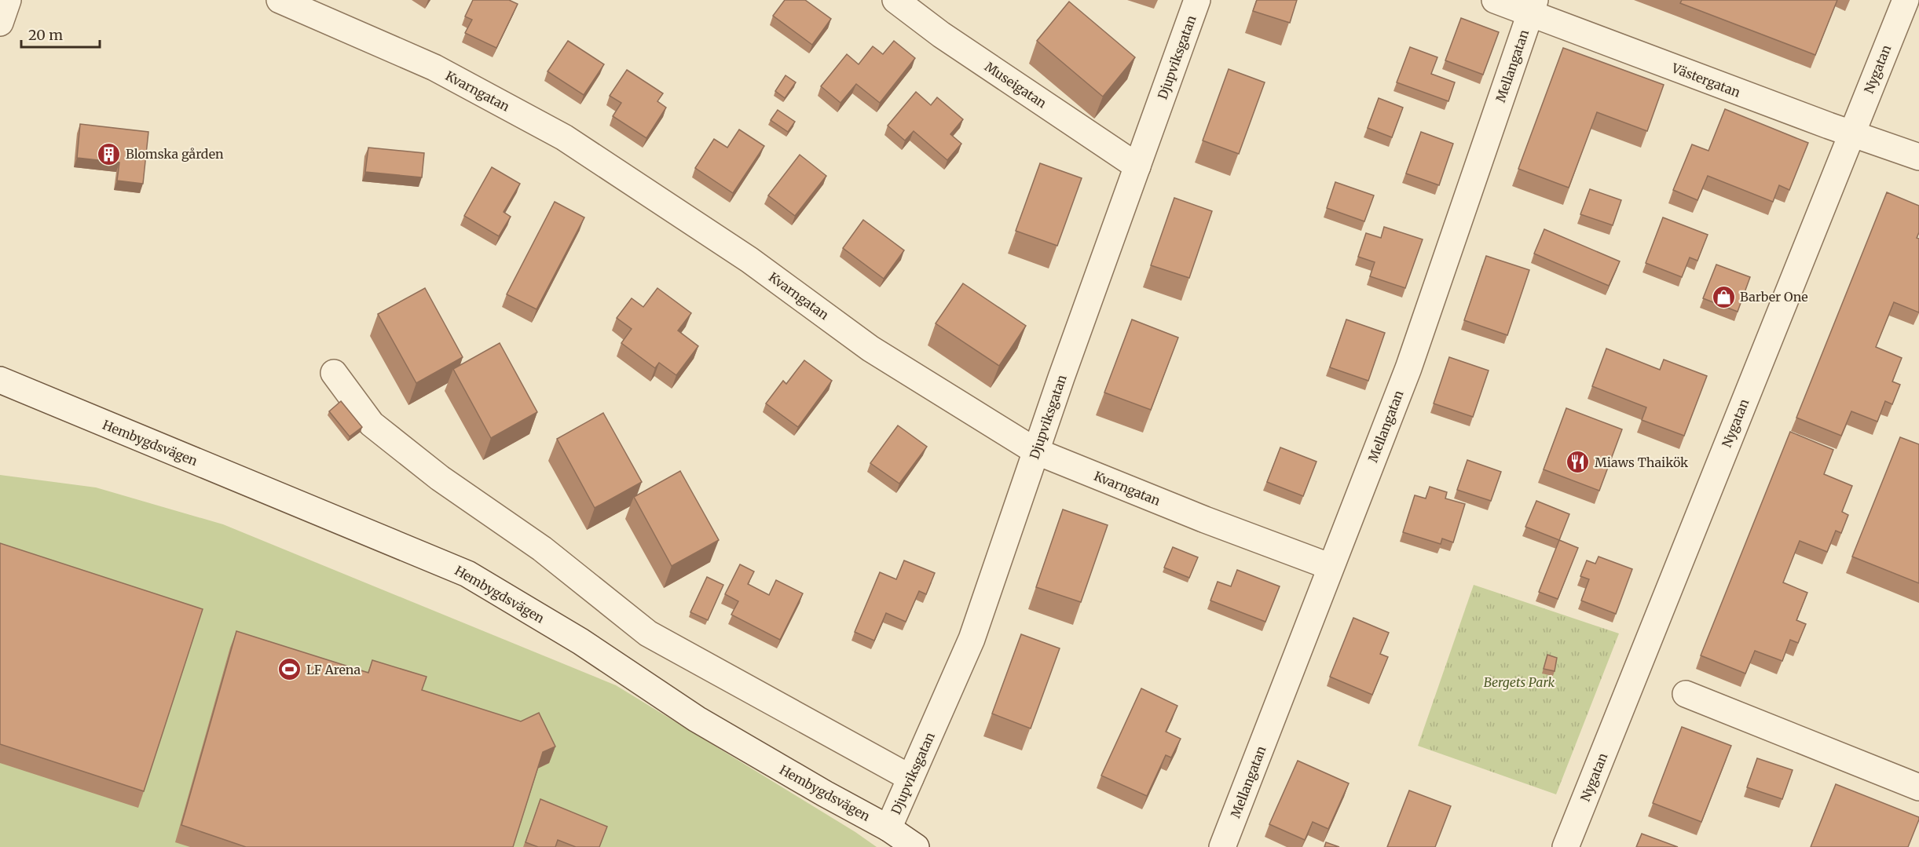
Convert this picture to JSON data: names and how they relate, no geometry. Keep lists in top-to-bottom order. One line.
{"streets":{"street":["Djupviksgatan","Mellangatan","Nygatan","Västergatan","Museigatan","Kvarngatan","Hembygdsvägen"]},"crossings":[["Djupviksgatan","Museigatan"],["Djupviksgatan","Kvarngatan"],["Djupviksgatan","Hembygdsvägen"],["Mellangatan","Västergatan"],["Mellangatan","Kvarngatan"],["Nygatan","Västergatan"]],"parks":["Bergets Park"],"places":{"building":["Blomska gården"],"shop":["Barber One"],"restaurant":["Miaws Thaikök"],"sports":["LF Arena"]},"scale_bar":"20 m"}
